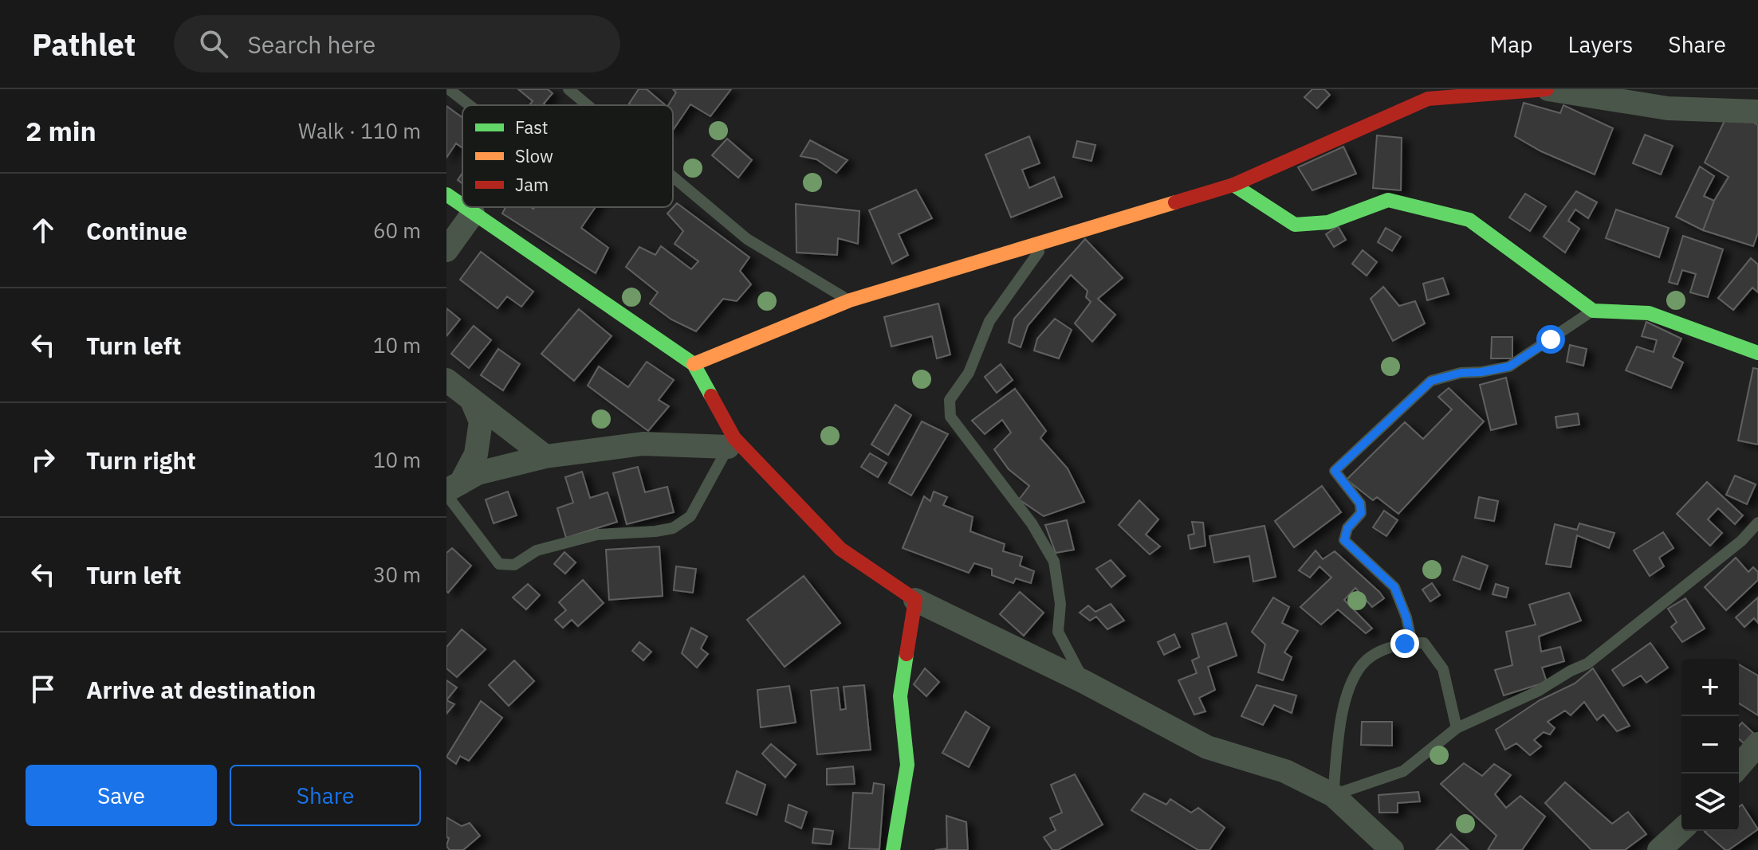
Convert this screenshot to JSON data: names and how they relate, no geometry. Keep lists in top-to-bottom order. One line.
{"legend":["Fast","Slow","Jam"],"page":{"header":"Pathlet","search":"Search here","nav":["Map","Layers","Share"],"heading":["2 min","Walk · 110 m"],"list":[["Continue","60 m"],["Turn left","10 m"],["Turn right","10 m"],["Turn left","30 m"],"Arrive at destination"],"map_buttons":["+","−"],"buttons":["Save","Share"]}}
